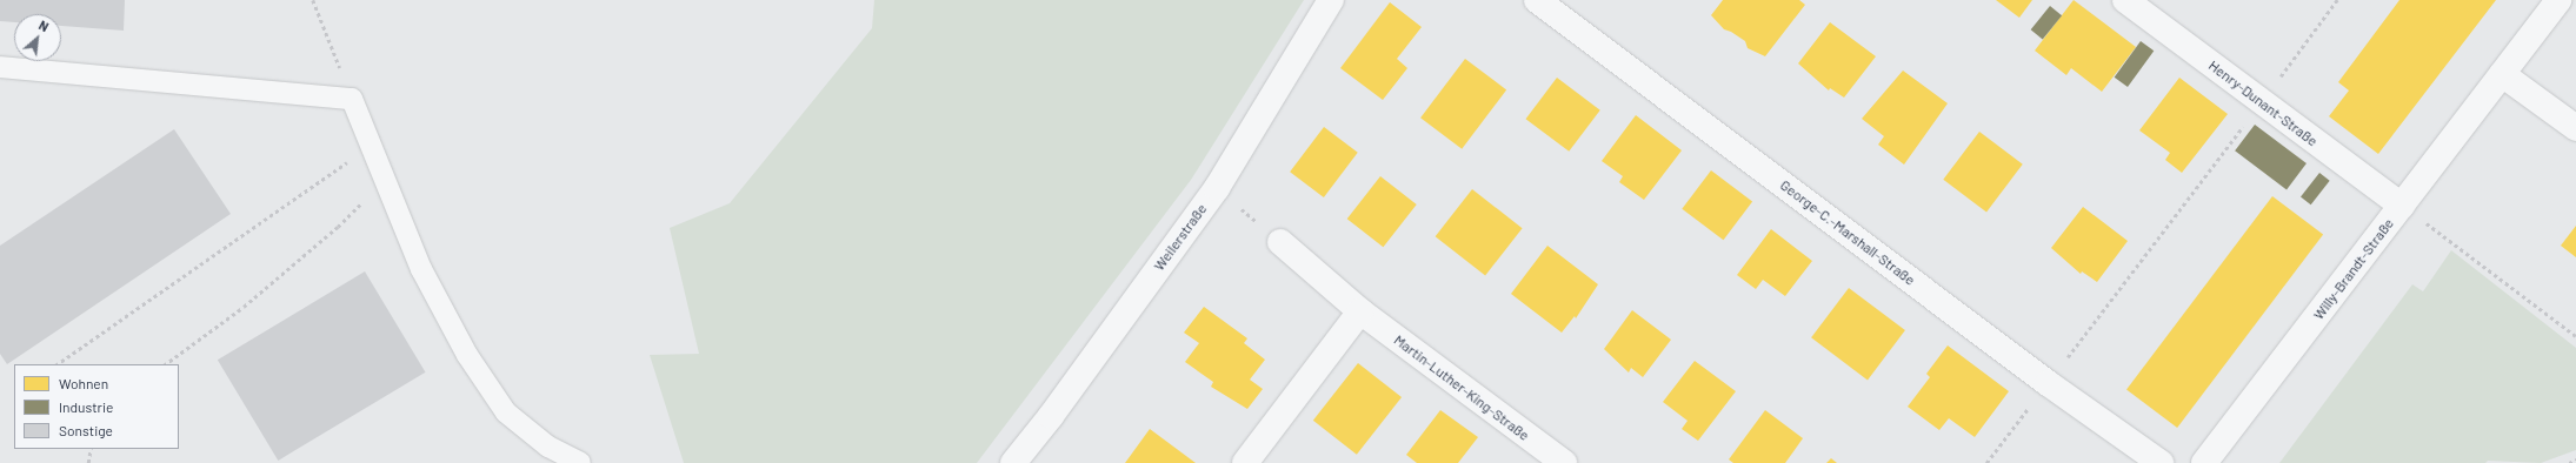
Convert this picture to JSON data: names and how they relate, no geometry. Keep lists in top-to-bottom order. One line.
{"streets":{"street":["Henry-Dunant-Straße","George-C.-Marshall-Straße","Weilerstraße","Willy-Brandt-Straße","Martin-Luther-King-Straße"]},"crossings":[["Henry-Dunant-Straße","Willy-Brandt-Straße"]],"legend":["Wohnen","Industrie","Sonstige"],"north":"top right"}
